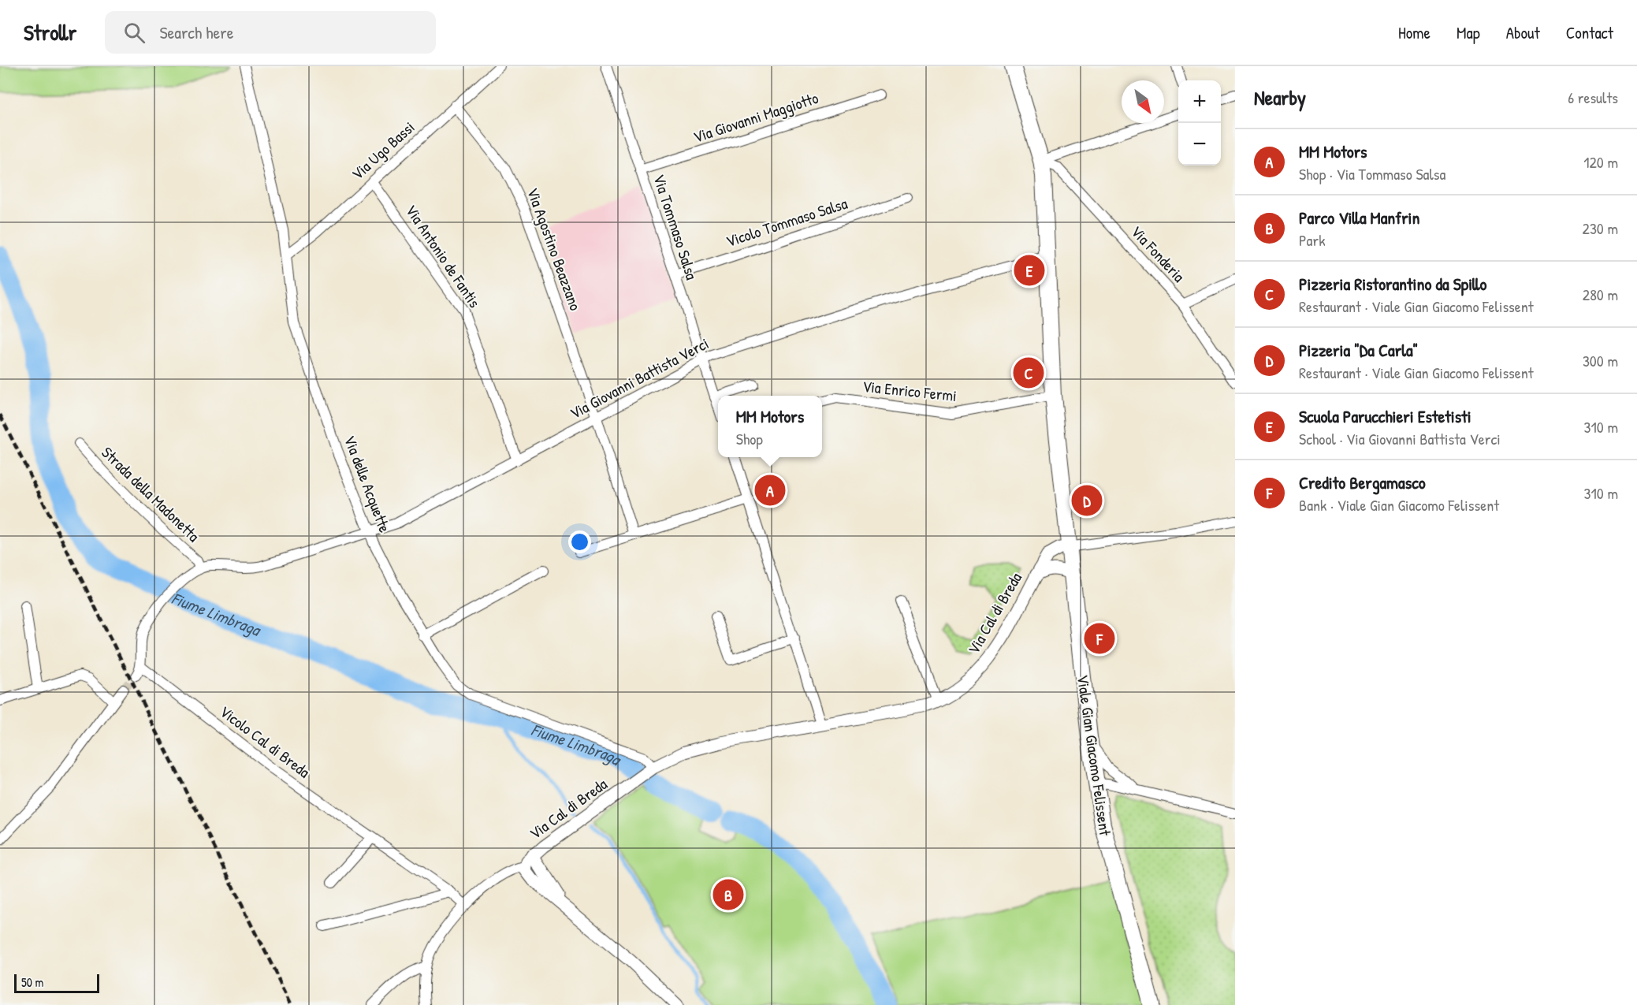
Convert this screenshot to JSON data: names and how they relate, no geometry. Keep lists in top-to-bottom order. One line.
{"streets":{"main road":["Viale Gian Giacomo Felissent"],"street":["Via Giovanni Maggiotto","Via Ugo Bassi","Vicolo Tommaso Salsa","Via Tommaso Salsa","Via Agostino Beazzano","Via Fonderia","Via Antonio de Fantis","Via Giovanni Battista Verci","Via Enrico Fermi","Via delle Acquette","Strada della Madonetta","Via Cal di Breda","Vicolo Cal di Breda"]},"crossings":[["Via Giovanni Maggiotto","Via Tommaso Salsa"],["Via Ugo Bassi","Via Agostino Beazzano"],["Via Ugo Bassi","Via Antonio de Fantis"],["Via Ugo Bassi","Via delle Acquette"],["Vicolo Tommaso Salsa","Via Tommaso Salsa"],["Via Tommaso Salsa","Via Giovanni Battista Verci"],["Via Agostino Beazzano","Via Giovanni Battista Verci"],["Via Fonderia","Viale Gian Giacomo Felissent"],["Via Antonio de Fantis","Via Giovanni Battista Verci"],["Via Giovanni Battista Verci","Via delle Acquette"],["Via Giovanni Battista Verci","Viale Gian Giacomo Felissent"],["Via Enrico Fermi","Viale Gian Giacomo Felissent"],["Via delle Acquette","Via Cal di Breda"],["Via Cal di Breda","Vicolo Cal di Breda"],["Via Cal di Breda","Viale Gian Giacomo Felissent"]],"water":["Fiume Limbraga"],"scale_bar":"50 m","north":"bottom right","page":{"header":"Strollr","search":"Search here","nav":["Home","Map","About","Contact"],"heading":["Nearby","6 results"],"map_buttons":["+","−"],"list":[{"mark":"A","name":"MM Motors","note":"Shop · Via Tommaso Salsa","value":"120 m"},{"mark":"B","name":"Parco Villa Manfrin","note":"Park","value":"230 m"},{"mark":"C","name":"Pizzeria Ristorantino da Spillo","note":"Restaurant · Viale Gian Giacomo Felissent","value":"280 m"},{"mark":"D","name":"Pizzeria \"Da Carla\"","note":"Restaurant · Viale Gian Giacomo Felissent","value":"300 m"},{"mark":"E","name":"Scuola Parucchieri Estetisti","note":"School · Via Giovanni Battista Verci","value":"310 m"},{"mark":"F","name":"Credito Bergamasco","note":"Bank · Viale Gian Giacomo Felissent","value":"310 m"}],"pins":["E","C","A","D","F","B"],"popup":["MM Motors","Shop"],"scale":"50 m"}}
